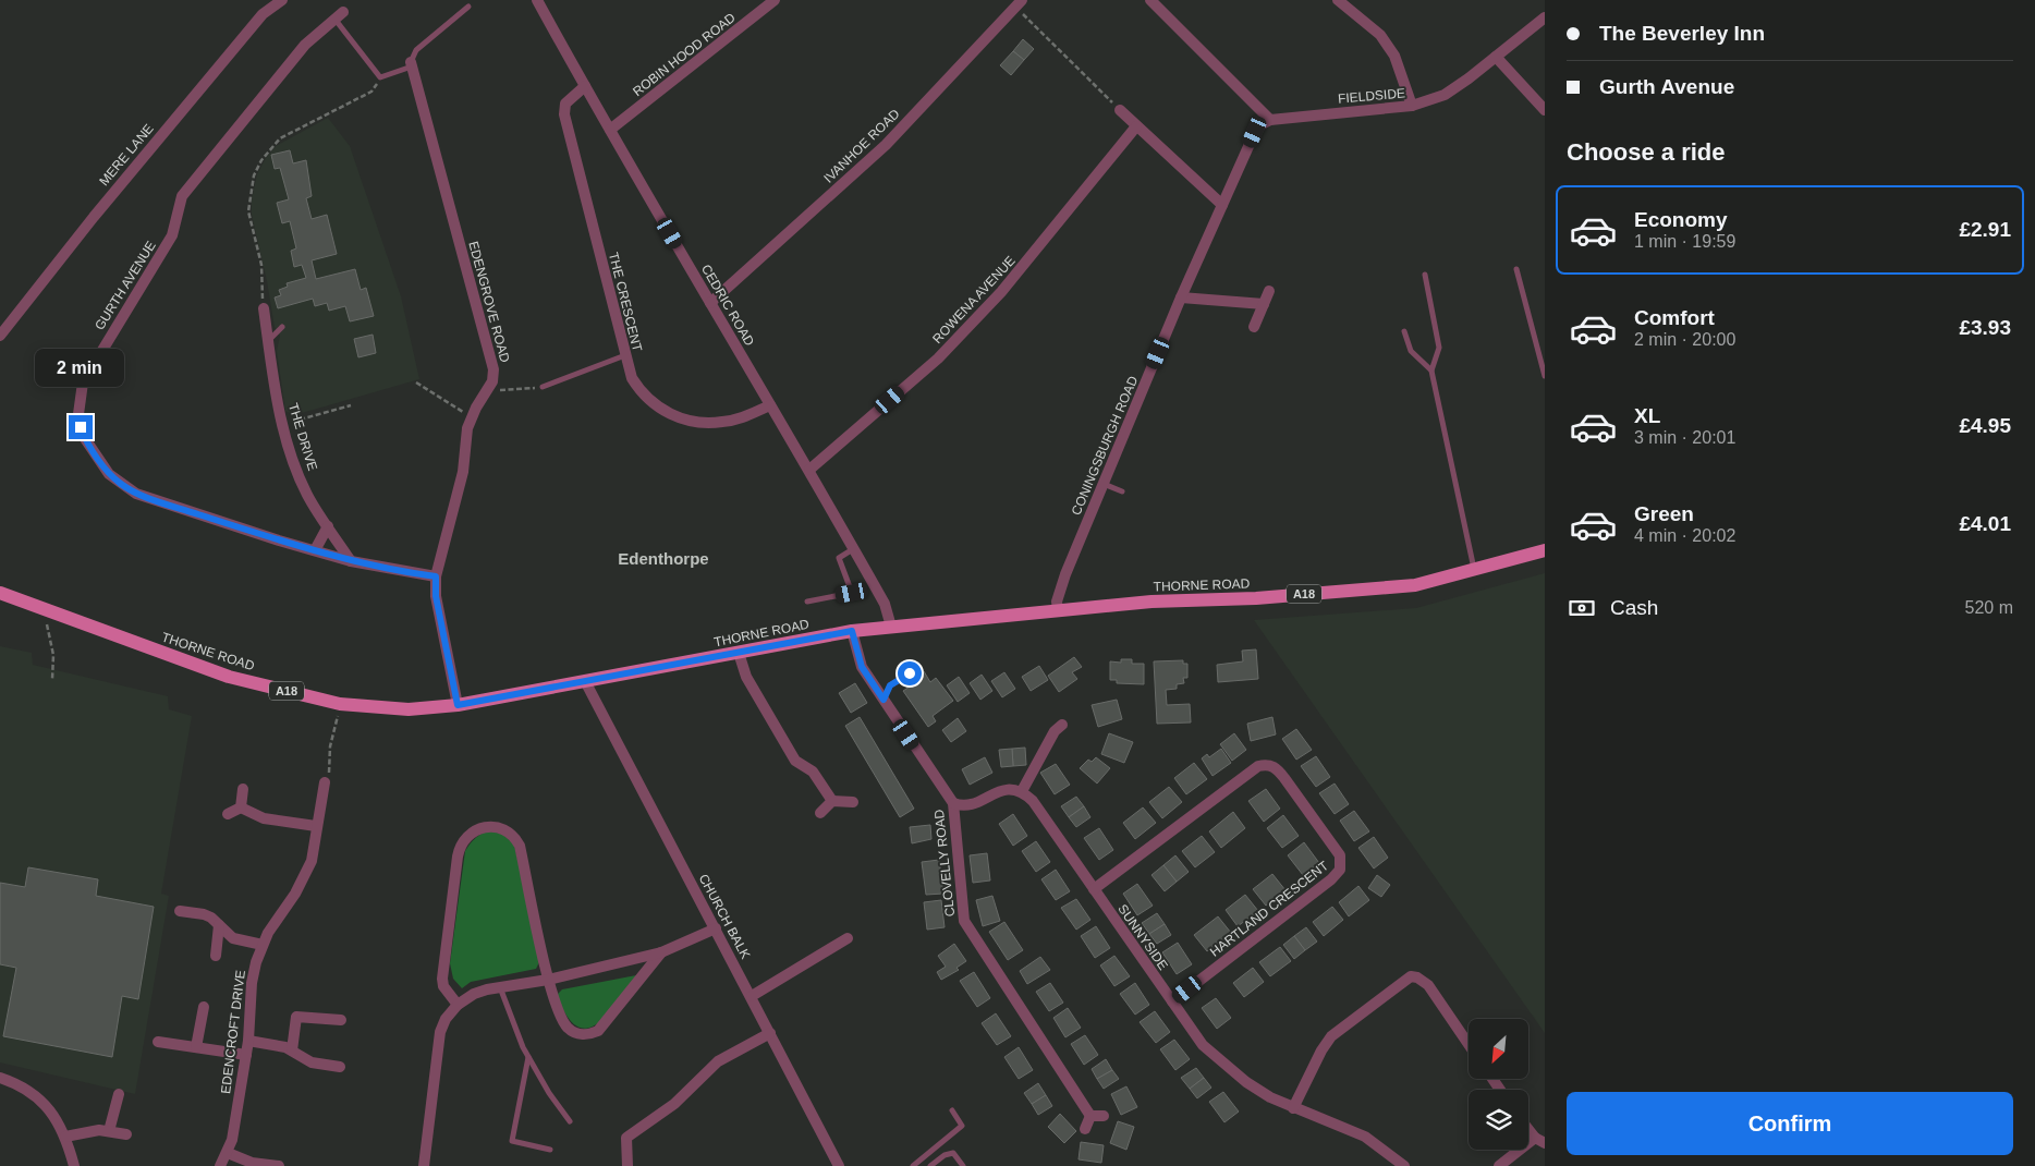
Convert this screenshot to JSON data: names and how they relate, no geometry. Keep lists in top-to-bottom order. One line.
{"streets":{"main road":["THORNE ROAD","A18"],"street":["ROBIN HOOD ROAD","FIELDSIDE","IVANHOE ROAD","MERE LANE","GURTH AVENUE","ROWENA AVENUE","EDENGROVE ROAD","THE CRESCENT","CEDRIC ROAD","THE DRIVE","CONINGSBURGH ROAD","CLOVELLY ROAD","HARTLAND CRESCENT","CHURCH BALK","SUNNYSIDE","EDENCROFT DRIVE"]},"crossings":[["ROBIN HOOD ROAD","CEDRIC ROAD"],["FIELDSIDE","CONINGSBURGH ROAD"],["IVANHOE ROAD","CEDRIC ROAD"],["GURTH AVENUE","EDENGROVE ROAD"],["GURTH AVENUE","THE DRIVE"],["ROWENA AVENUE","CEDRIC ROAD"],["EDENGROVE ROAD","THORNE ROAD"],["THE CRESCENT","CEDRIC ROAD"],["CEDRIC ROAD","THORNE ROAD"],["CONINGSBURGH ROAD","THORNE ROAD"],["THORNE ROAD","CLOVELLY ROAD"],["THORNE ROAD","CHURCH BALK"],["HARTLAND CRESCENT","SUNNYSIDE"]],"districts":["Edenthorpe"],"north":"bottom left","page":{"banner":["The Beverley Inn","Gurth Avenue"],"heading":"Choose a ride","list":[{"name":"Economy","note":"1 min · 19:59","value":"£2.91"},{"name":"Comfort","note":"2 min · 20:00","value":"£3.93"},{"name":"XL","note":"3 min · 20:01","value":"£4.95"},{"name":"Green","note":"4 min · 20:02","value":"£4.01"}],"bubble":"2 min","pay":["Cash","520 m"],"buttons":"Confirm"}}
